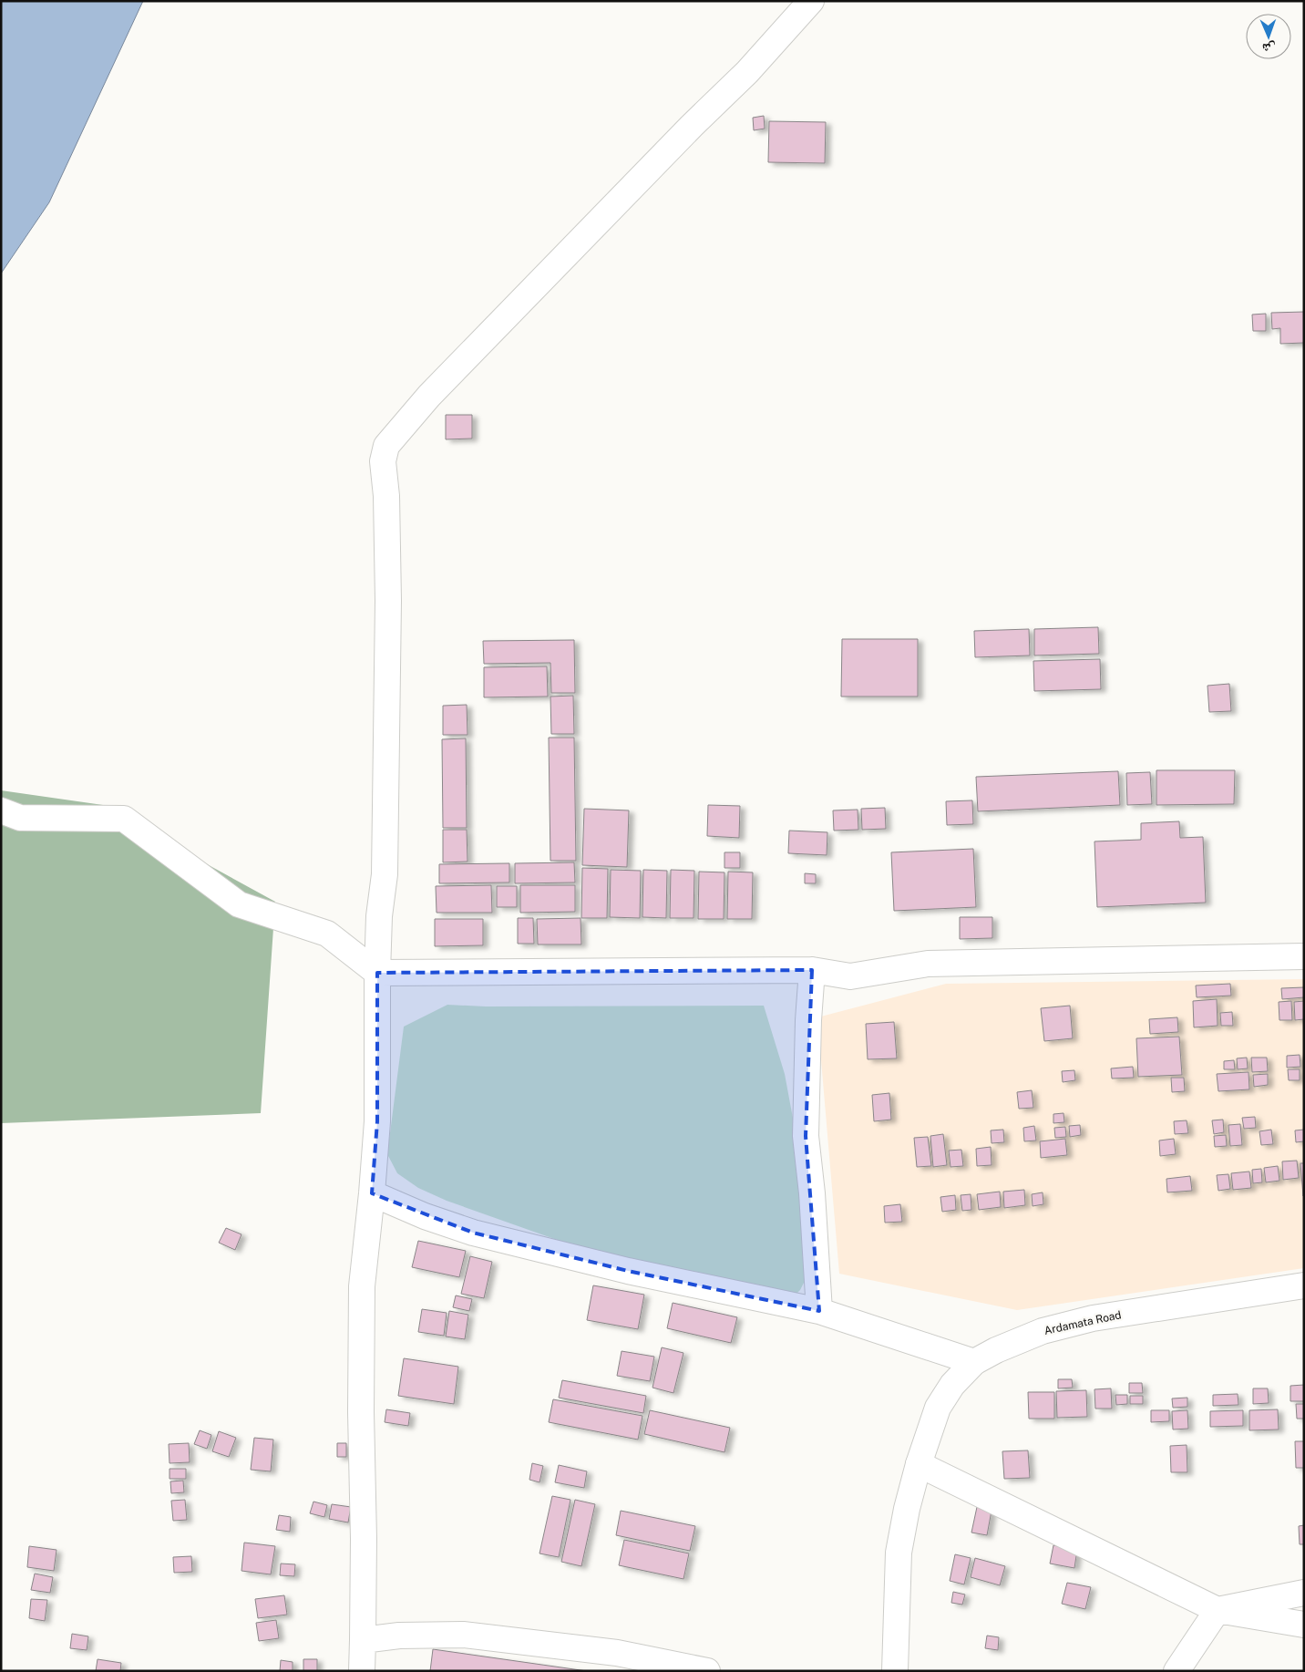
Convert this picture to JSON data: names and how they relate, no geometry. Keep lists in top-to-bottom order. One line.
{"streets":{"street":["Ardamata Road"]},"north":"bottom"}
